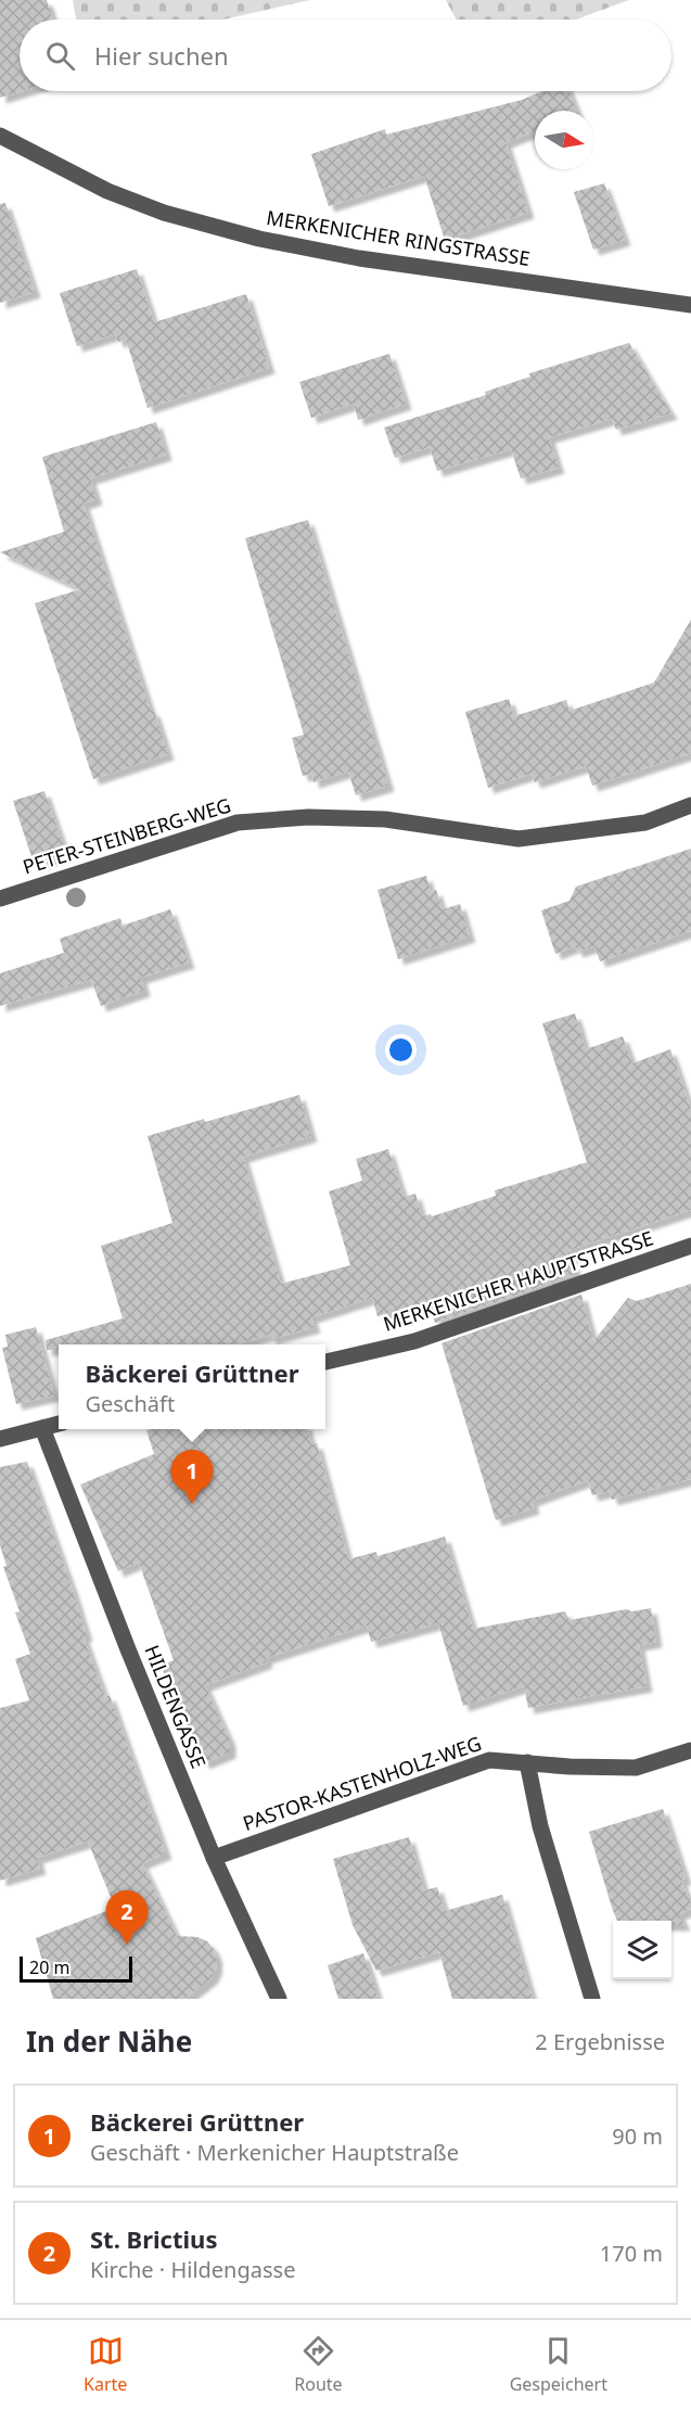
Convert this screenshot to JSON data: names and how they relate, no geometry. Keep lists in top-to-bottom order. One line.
{"streets":{"street":["MERKENICHER RINGSTRASSE","PETER-STEINBERG-WEG","MERKENICHER HAUPTSTRASSE","HILDENGASSE","PASTOR-KASTENHOLZ-WEG"]},"crossings":[["HILDENGASSE","PASTOR-KASTENHOLZ-WEG"]],"scale_bar":"20 m","north":"right","page":{"search":"Hier suchen","popup":["Bäckerei Grüttner","Geschäft"],"pins":["1","2"],"scale":"20 m","heading":["In der Nähe","2 Ergebnisse"],"list":[{"mark":"1","name":"Bäckerei Grüttner","note":"Geschäft · Merkenicher Hauptstraße","value":"90 m"},{"mark":"2","name":"St. Brictius","note":"Kirche · Hildengasse","value":"170 m"}],"nav":["Karte","Route","Gespeichert"]}}
